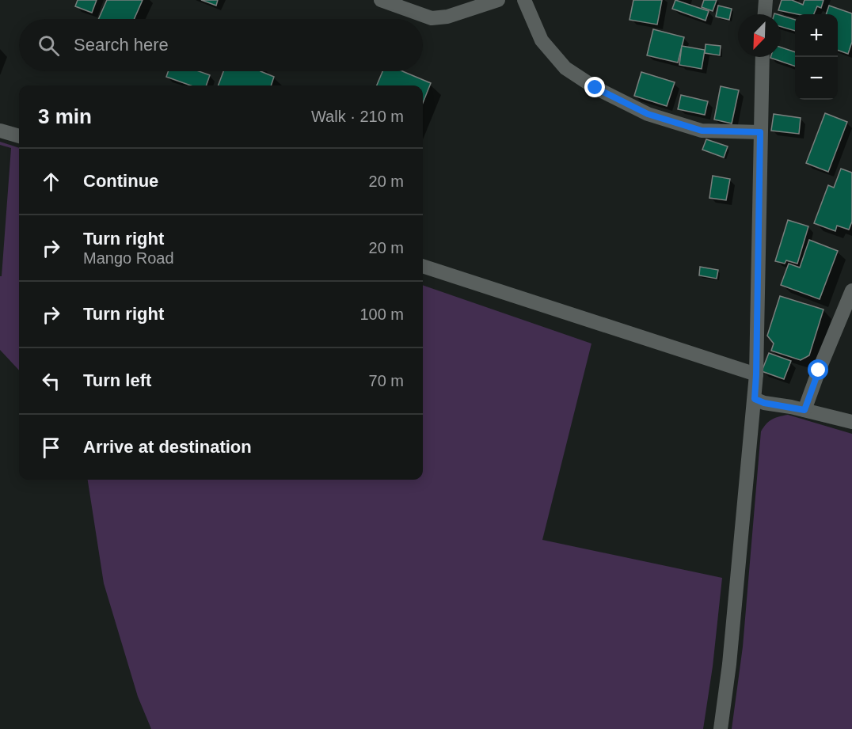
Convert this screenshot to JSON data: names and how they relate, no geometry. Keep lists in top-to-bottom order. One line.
{"north":"bottom left","page":{"map_buttons":["+","−"],"search":"Search here","heading":["3 min","Walk · 210 m"],"list":[["Continue","20 m"],["Turn right","Mango Road","20 m"],["Turn right","100 m"],["Turn left","70 m"],"Arrive at destination"]}}
